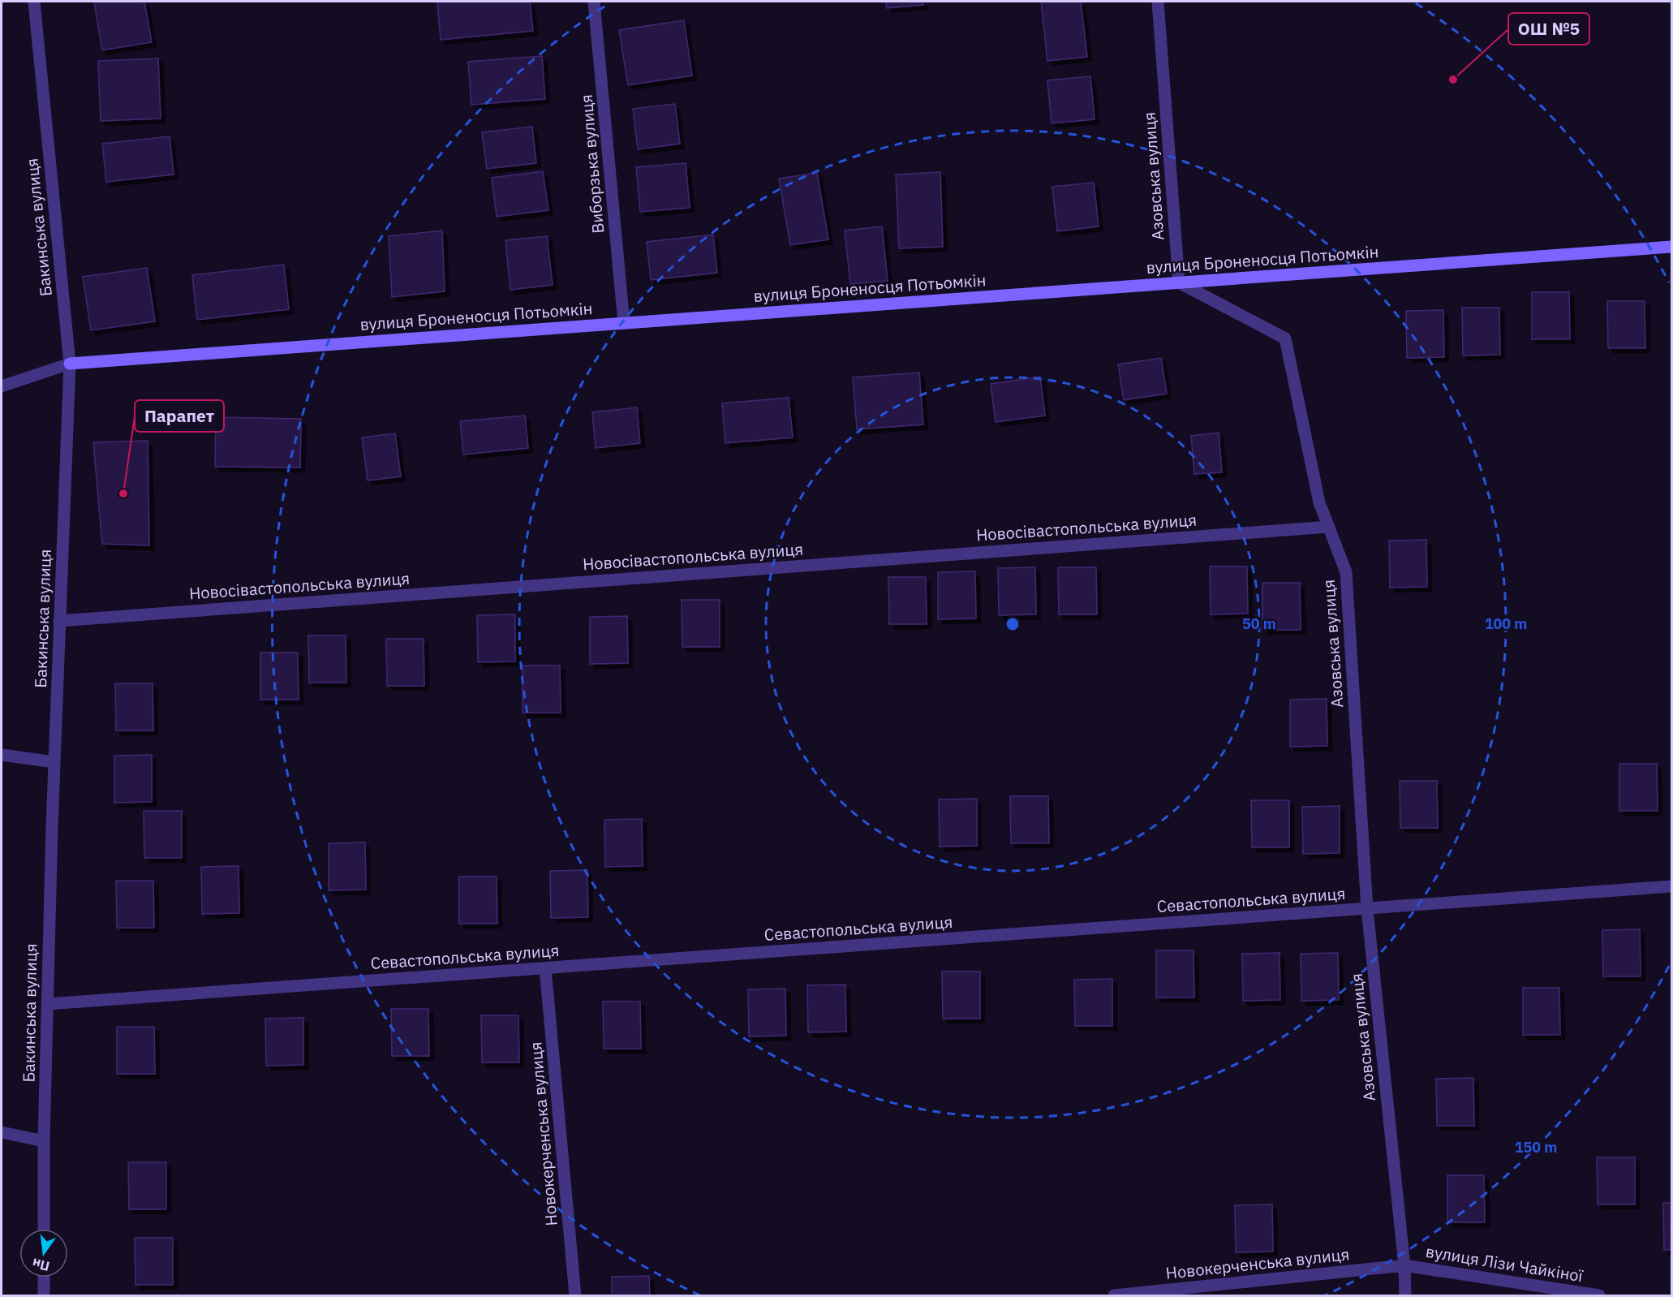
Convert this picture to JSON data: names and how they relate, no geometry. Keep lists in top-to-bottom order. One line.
{"streets":{"street":["Виборзька вулиця","Азовська вулиця","Бакинська вулиця","вулиця Броненосця Потьомкін","Новосівастопольська вулиця","Севастопольська вулиця","Новокерченська вулиця","вулиця Лізи Чайкіної"]},"crossings":[["Виборзька вулиця","вулиця Броненосця Потьомкін"],["Азовська вулиця","вулиця Броненосця Потьомкін"],["Азовська вулиця","Новосівастопольська вулиця"],["Азовська вулиця","Севастопольська вулиця"],["Азовська вулиця","Новокерченська вулиця"],["Азовська вулиця","вулиця Лізи Чайкіної"],["Бакинська вулиця","вулиця Броненосця Потьомкін"],["Бакинська вулиця","Новосівастопольська вулиця"],["Бакинська вулиця","Севастопольська вулиця"],["Севастопольська вулиця","Новокерченська вулиця"],["Новокерченська вулиця","вулиця Лізи Чайкіної"]],"places":["ОШ №5","Парапет"],"north":"bottom","rings":["50 m","100 m","150 m"]}
